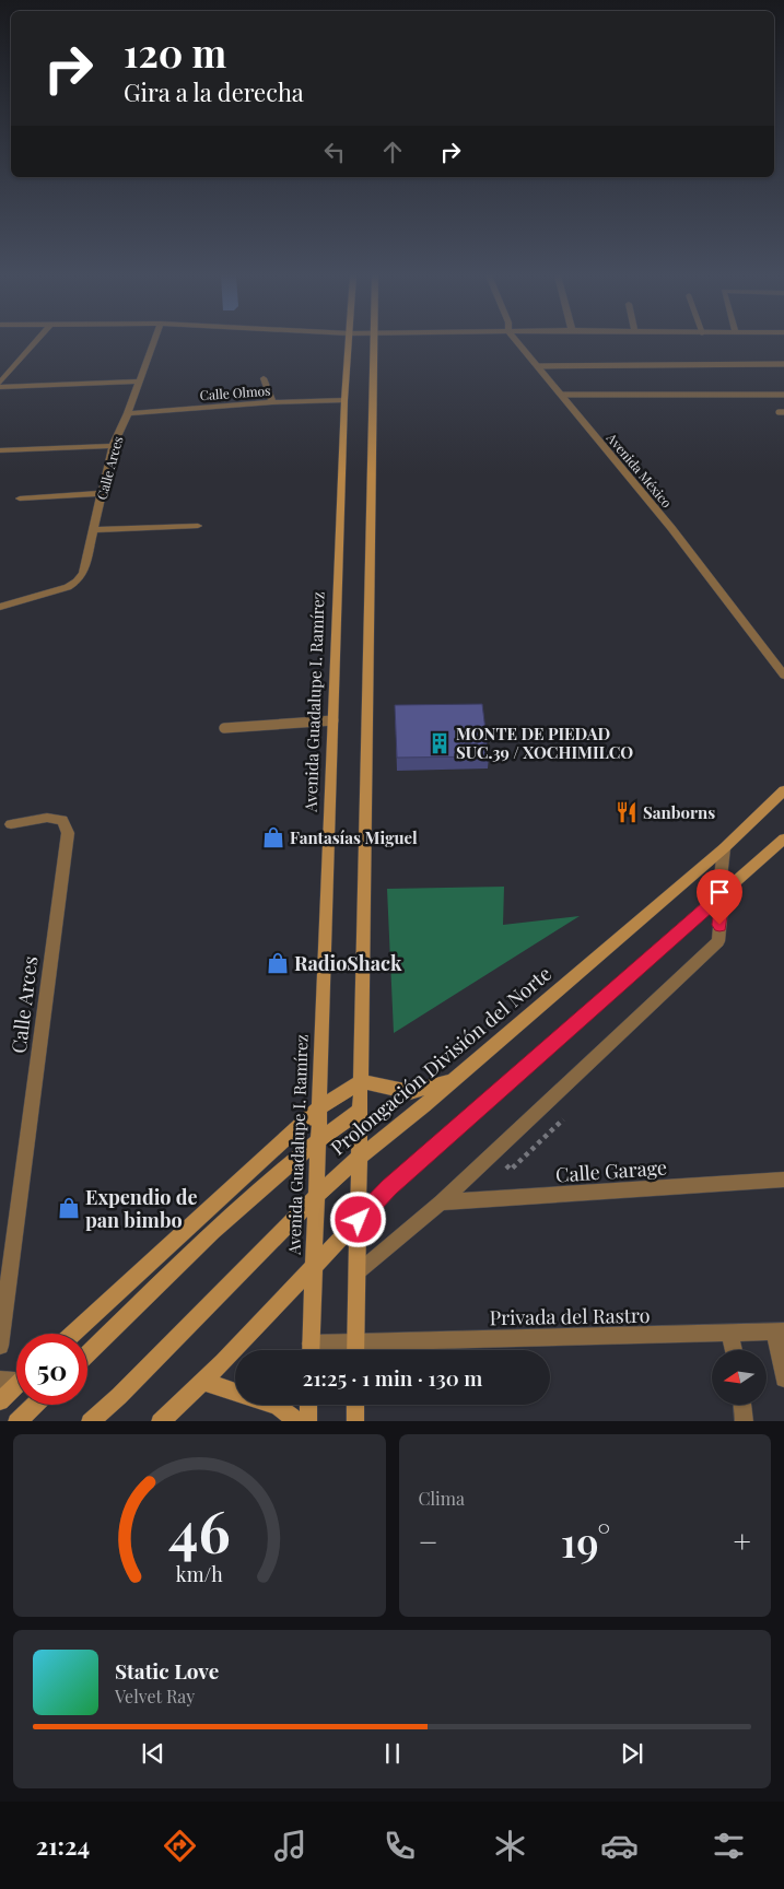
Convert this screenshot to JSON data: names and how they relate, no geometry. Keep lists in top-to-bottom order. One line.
{"streets":{"main road":["Avenida Guadalupe I. Ramírez","Prolongación División del Norte"],"street":["Calle Olmos","Calle Arces","Avenida México","Calle Garage","Privada del Rastro"]},"crossings":[["Calle Olmos","Calle Arces"],["Calle Olmos","Avenida Guadalupe I. Ramírez"],["Avenida Guadalupe I. Ramírez","Prolongación División del Norte"]],"places":{"building":["MONTE DE PIEDAD SUC.39 / XOCHIMILCO"],"restaurant":["Sanborns"],"shop":["Fantasías Miguel","RadioShack","Expendio de pan bimbo"]},"north":"left","page":{"turn":["120 m","Gira a la derecha"],"limit":"50","trip":"21:25 · 1 min · 130 m","tile":"Clima","heat":["−","19°","+"],"song":["Static Love","Velvet Ray"],"tabs":"21:24","gauge":["46","km/h"]}}
